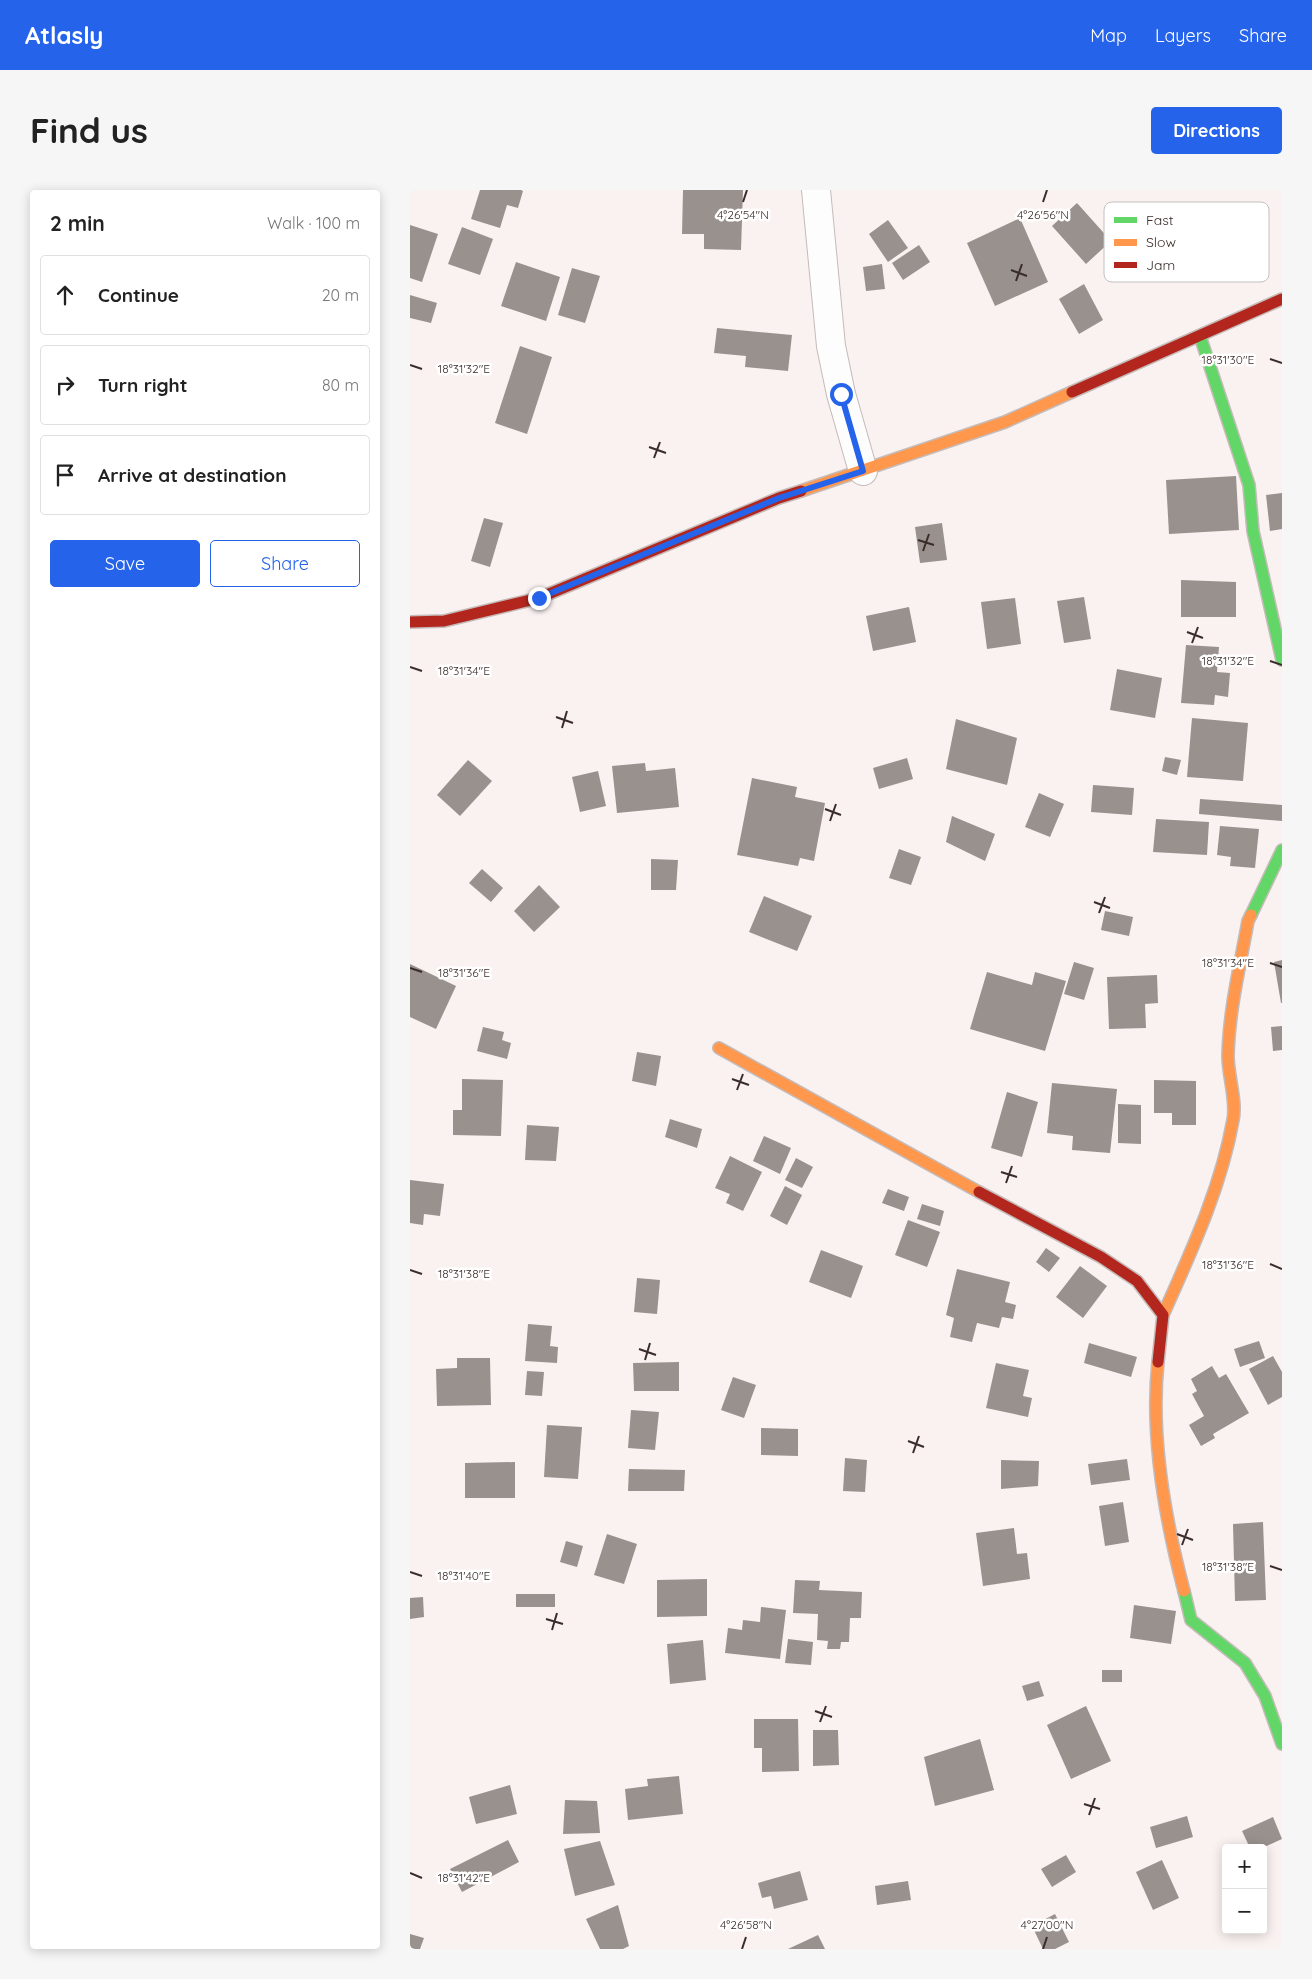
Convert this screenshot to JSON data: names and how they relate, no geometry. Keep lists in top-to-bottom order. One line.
{"legend":["Fast","Slow","Jam"],"page":{"header":"Atlasly","nav":["Map","Layers","Share"],"buttons":["Directions",["Save","Share"]],"title":"Find us","heading":["2 min","Walk · 100 m"],"list":[["Continue","20 m"],["Turn right","80 m"],"Arrive at destination"],"map_buttons":["+","−"]},"coordinates":["4°26'54\"N","4°26'56\"N","18°31'30\"E","18°31'32\"E","18°31'34\"E","18°31'36\"E","18°31'38\"E","18°31'40\"E","18°31'42\"E","4°26'58\"N","4°27'00\"N"]}
